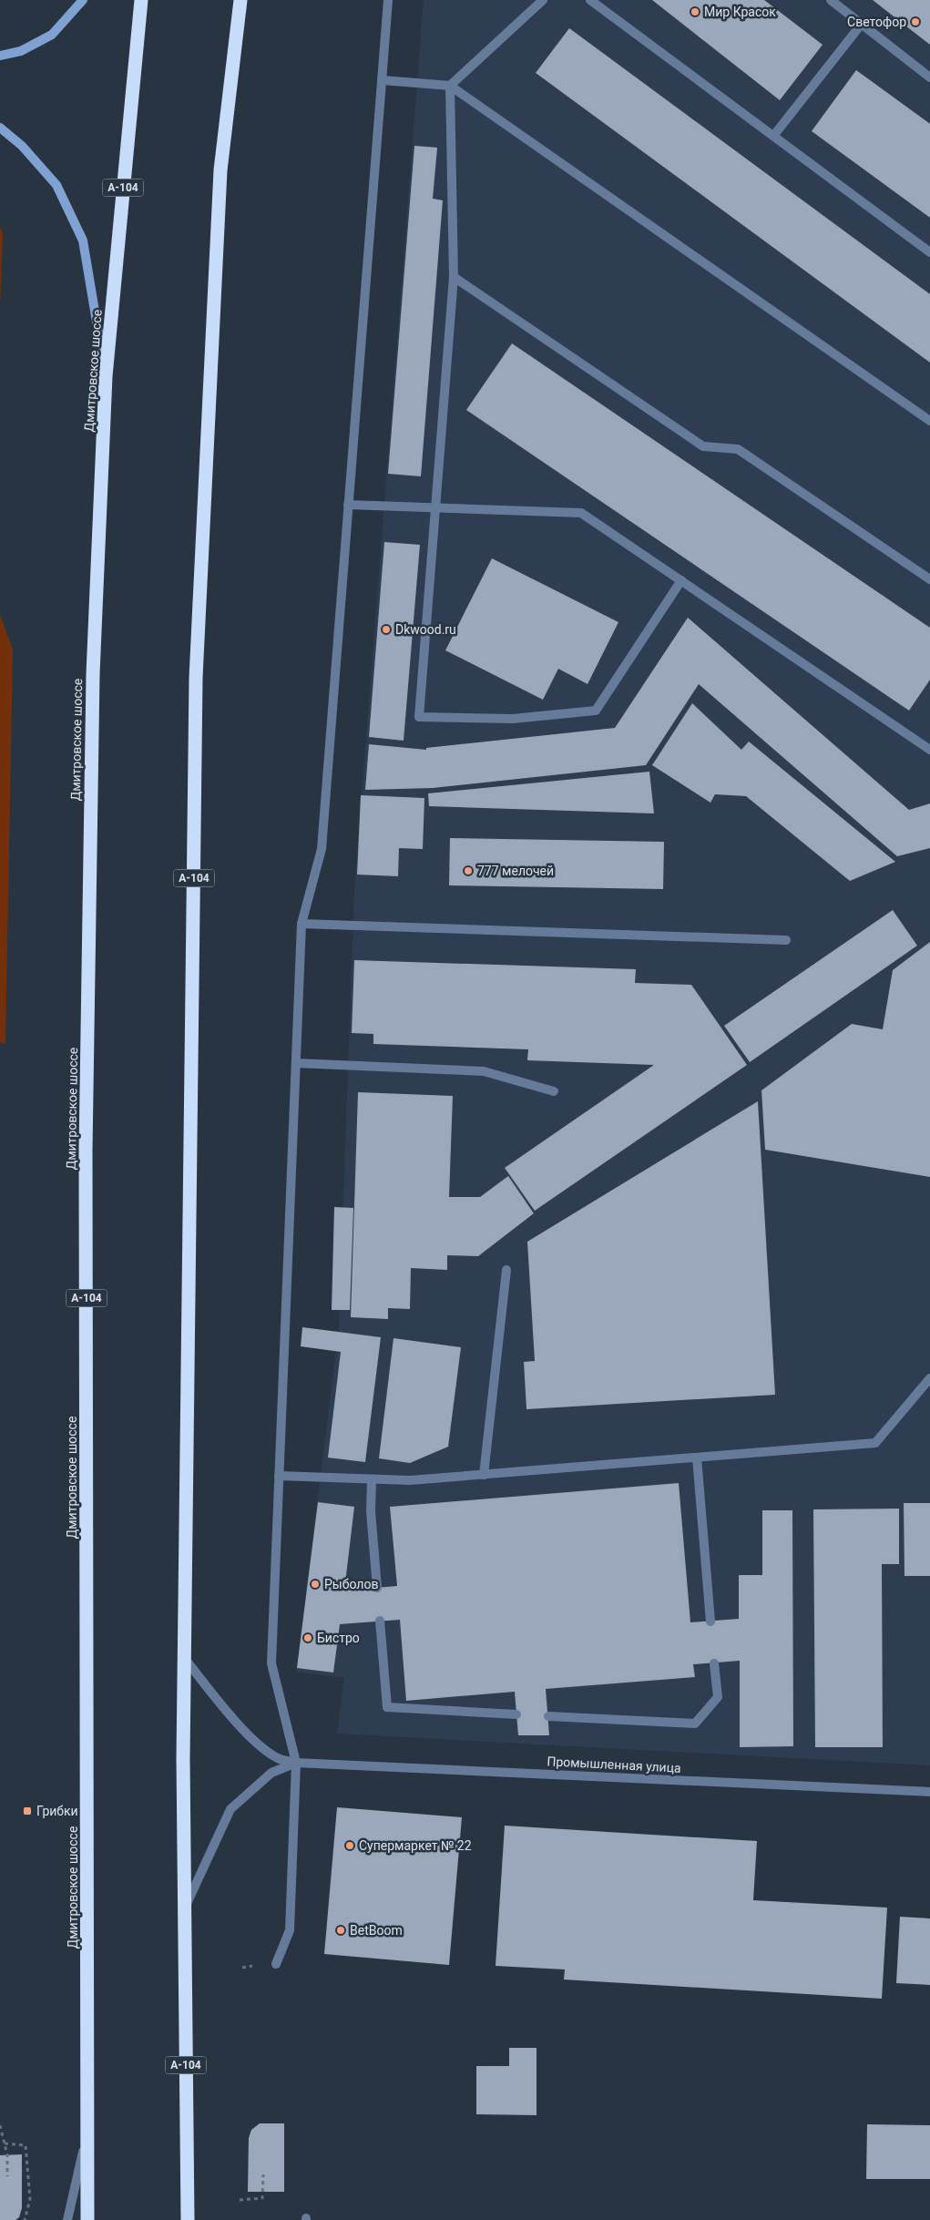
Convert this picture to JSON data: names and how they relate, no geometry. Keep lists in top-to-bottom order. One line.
{"streets":{"highway":["А-104","Дмитровское шоссе"],"street":["Промышленная улица"]},"crossings":[["А-104","Дмитровское шоссе"],["А-104","Промышленная улица"]],"places":{"other":["Мир Красок","Светофор","Dkwood.ru","777 мелочей","Рыболов","Бистро","Супермаркет № 22","BetBoom"],"transit":["Грибки"]}}
